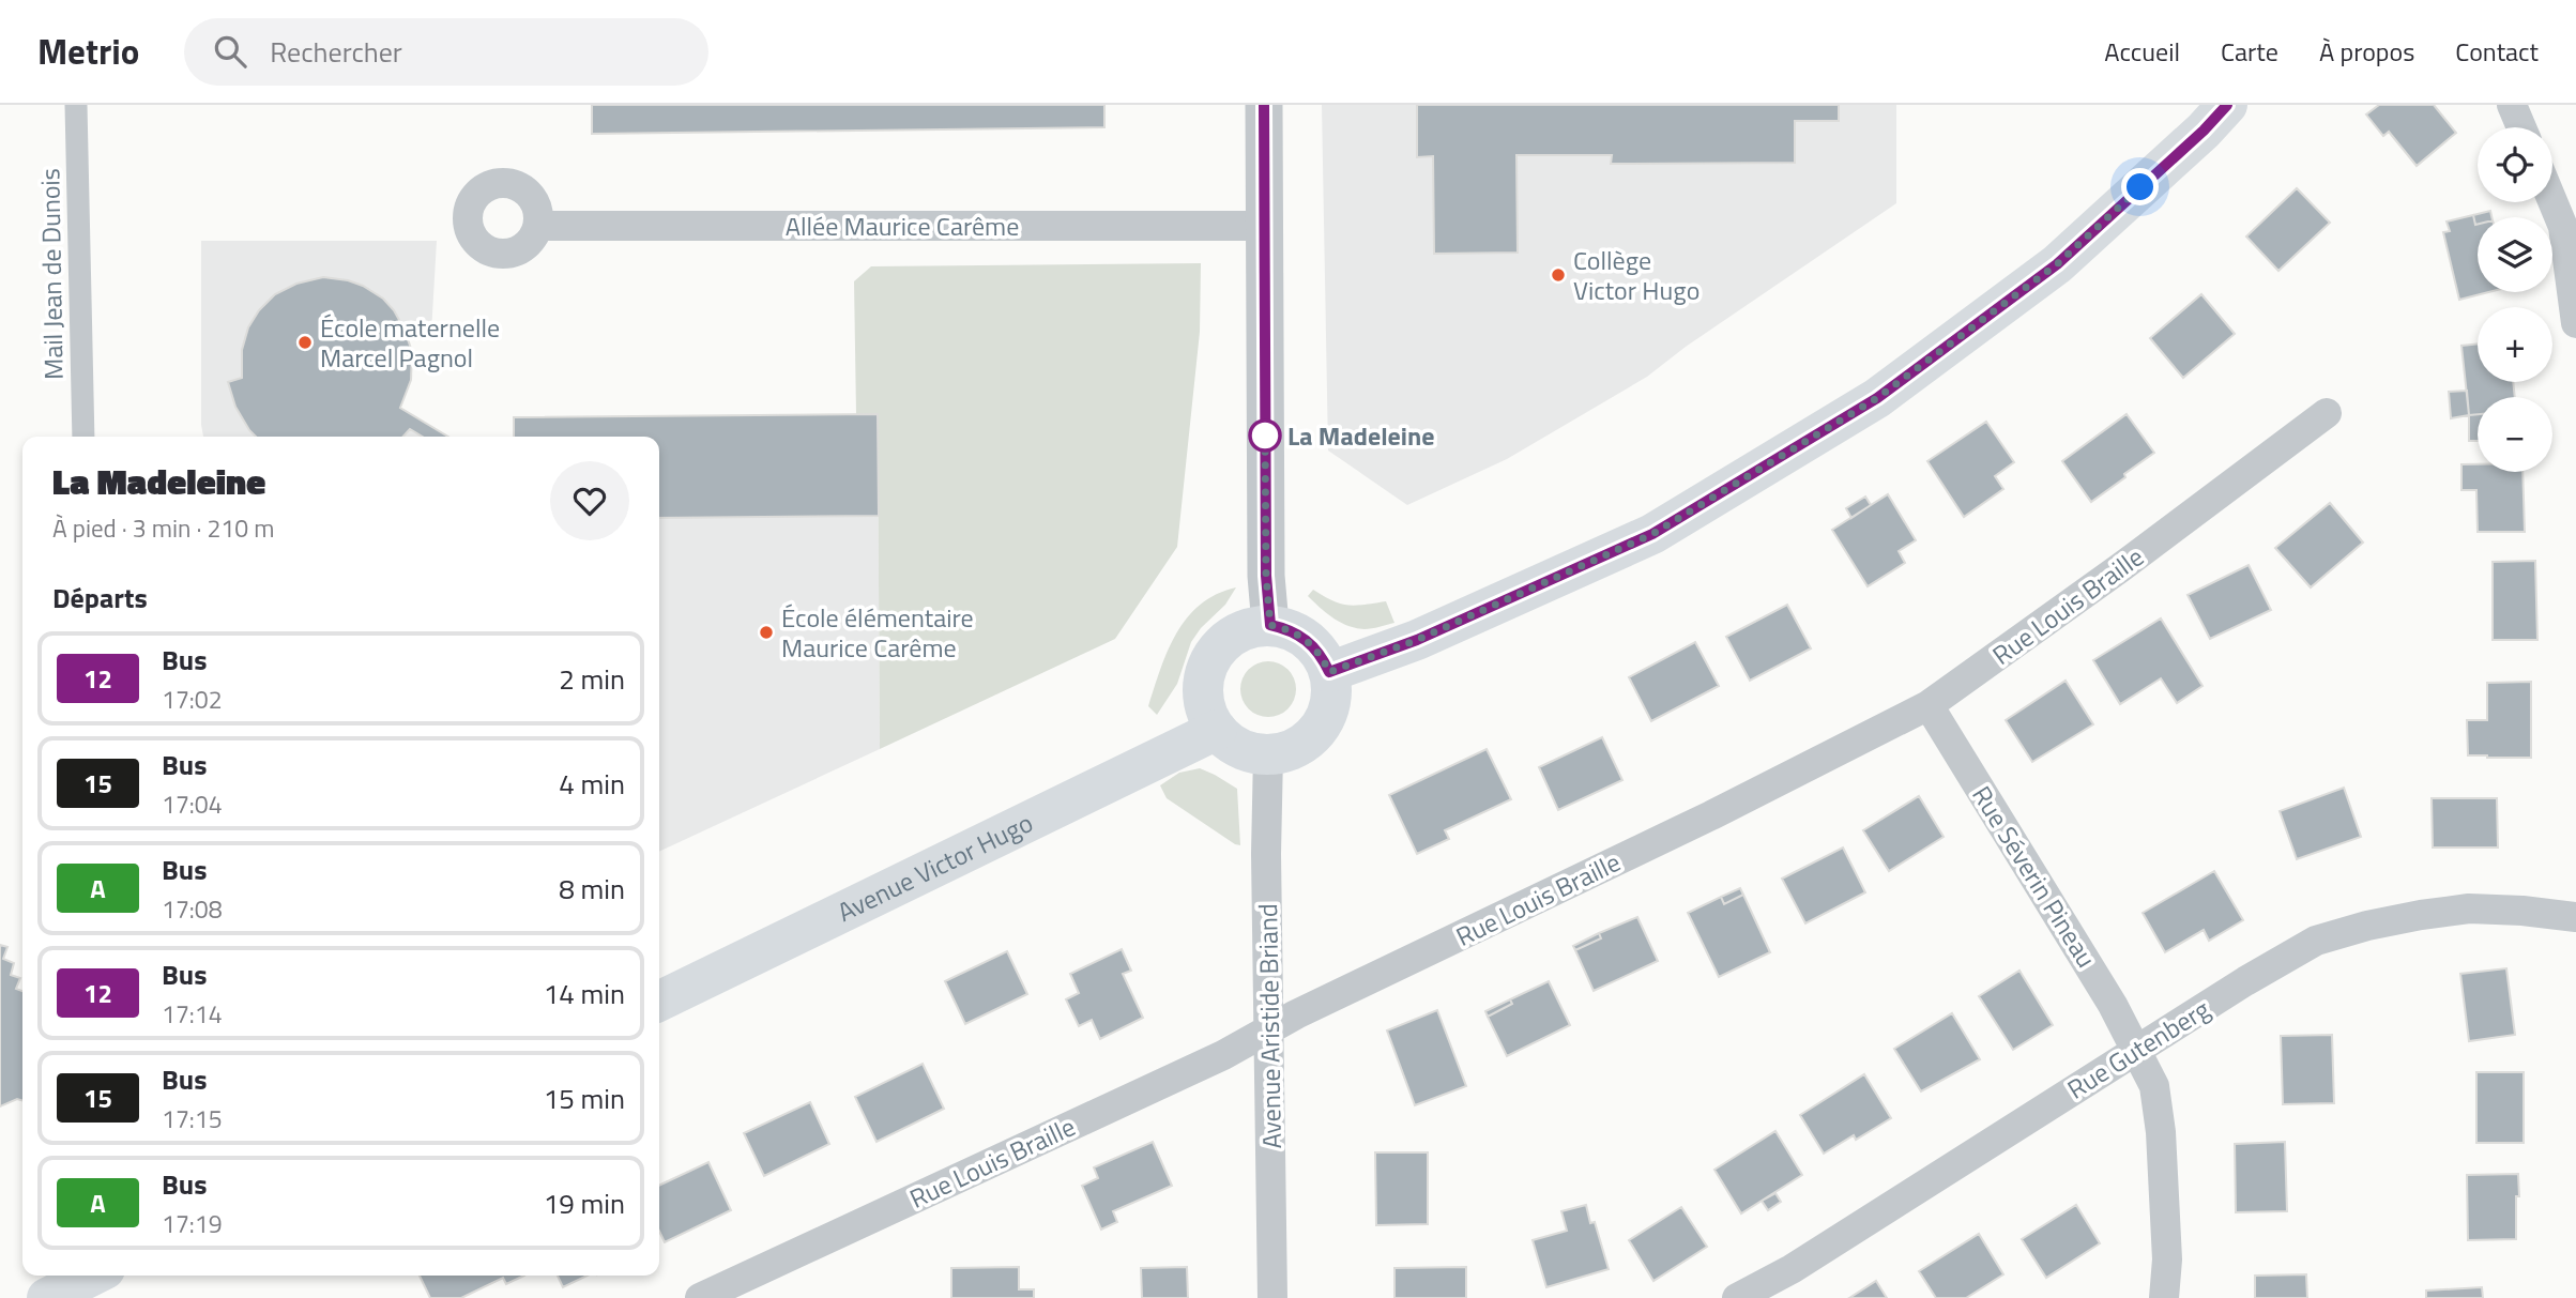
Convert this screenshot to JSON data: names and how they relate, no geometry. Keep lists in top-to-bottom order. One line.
{"streets":{"main road":["Avenue Victor Hugo"],"street":["Allée Maurice Carême","Mail Jean de Dunois","Rue Louis Braille","Rue Séverin Pineau","Avenue Aristide Briand","Rue Gutenberg"]},"crossings":[["Rue Louis Braille","Rue Séverin Pineau"],["Rue Louis Braille","Avenue Aristide Briand"],["Avenue Victor Hugo","Avenue Aristide Briand"],["Rue Séverin Pineau","Rue Gutenberg"]],"places":["Collège Victor Hugo","École maternelle Marcel Pagnol","La Madeleine","École élémentaire Maurice Carême"],"lines":["bus line 12"],"page":{"header":"Metrio","search":"Rechercher","nav":["Accueil","Carte","À propos","Contact"],"map_buttons":["+","−"],"heading":[["La Madeleine","À pied · 3 min · 210 m"],"Départs"],"list":[{"mark":"12","name":"Bus","note":"17:02","value":"2 min"},{"mark":"15","name":"Bus","note":"17:04","value":"4 min"},{"mark":"A","name":"Bus","note":"17:08","value":"8 min"},{"mark":"12","name":"Bus","note":"17:14","value":"14 min"},{"mark":"15","name":"Bus","note":"17:15","value":"15 min"},{"mark":"A","name":"Bus","note":"17:19","value":"19 min"}]}}
